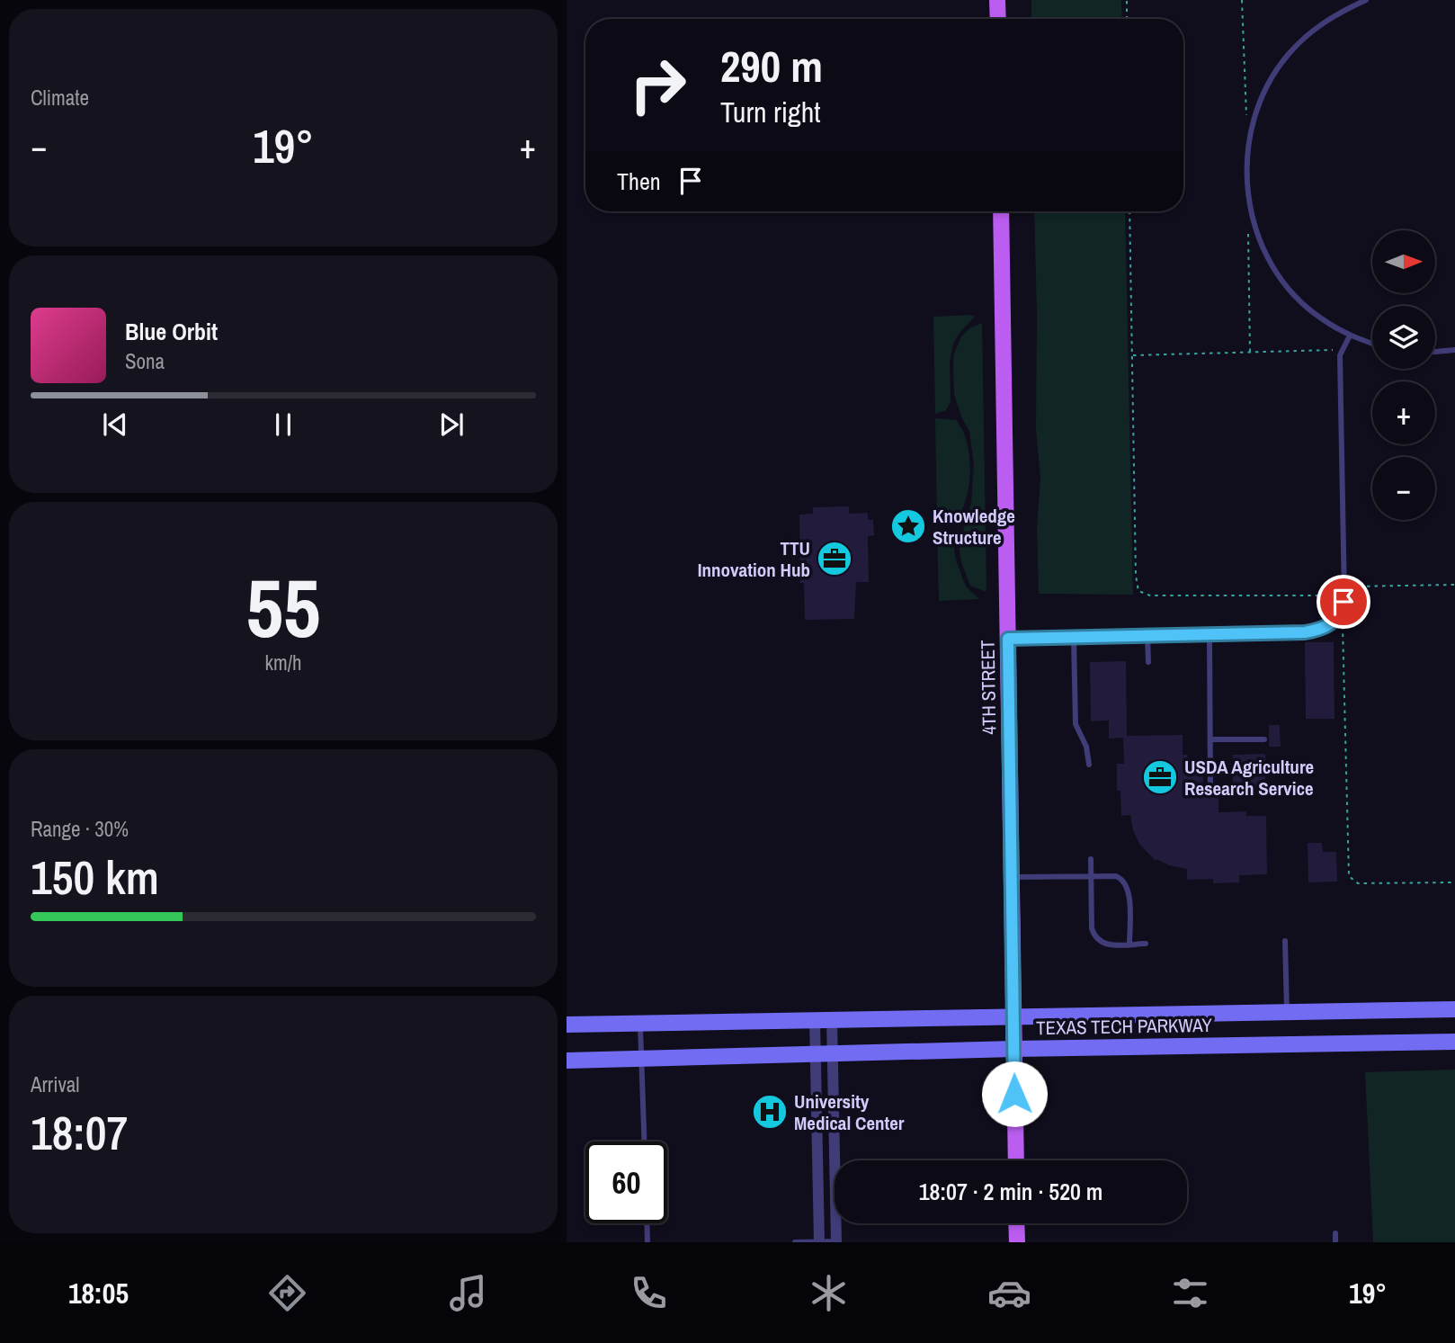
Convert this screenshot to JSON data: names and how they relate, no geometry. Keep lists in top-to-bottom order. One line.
{"streets":{"main road":["4TH STREET","TEXAS TECH PARKWAY"]},"crossings":[["4TH STREET","TEXAS TECH PARKWAY"]],"places":{"place":["Knowledge Structure"],"office":["TTU Innovation Hub","USDA Agriculture Research Service"],"hospital":["University Medical Center"]},"north":"right","page":{"tile":["Climate",["55","km/h"],["Range · 30%","150 km"],["Arrival","18:07"]],"turn":["290 m","Turn right"],"heat":["−","19°","+"],"then":"Then","map_buttons":["+","−"],"song":["Blue Orbit","Sona"],"limit":"60","trip":"18:07 · 2 min · 520 m","tabs":["18:05","19°"]}}
